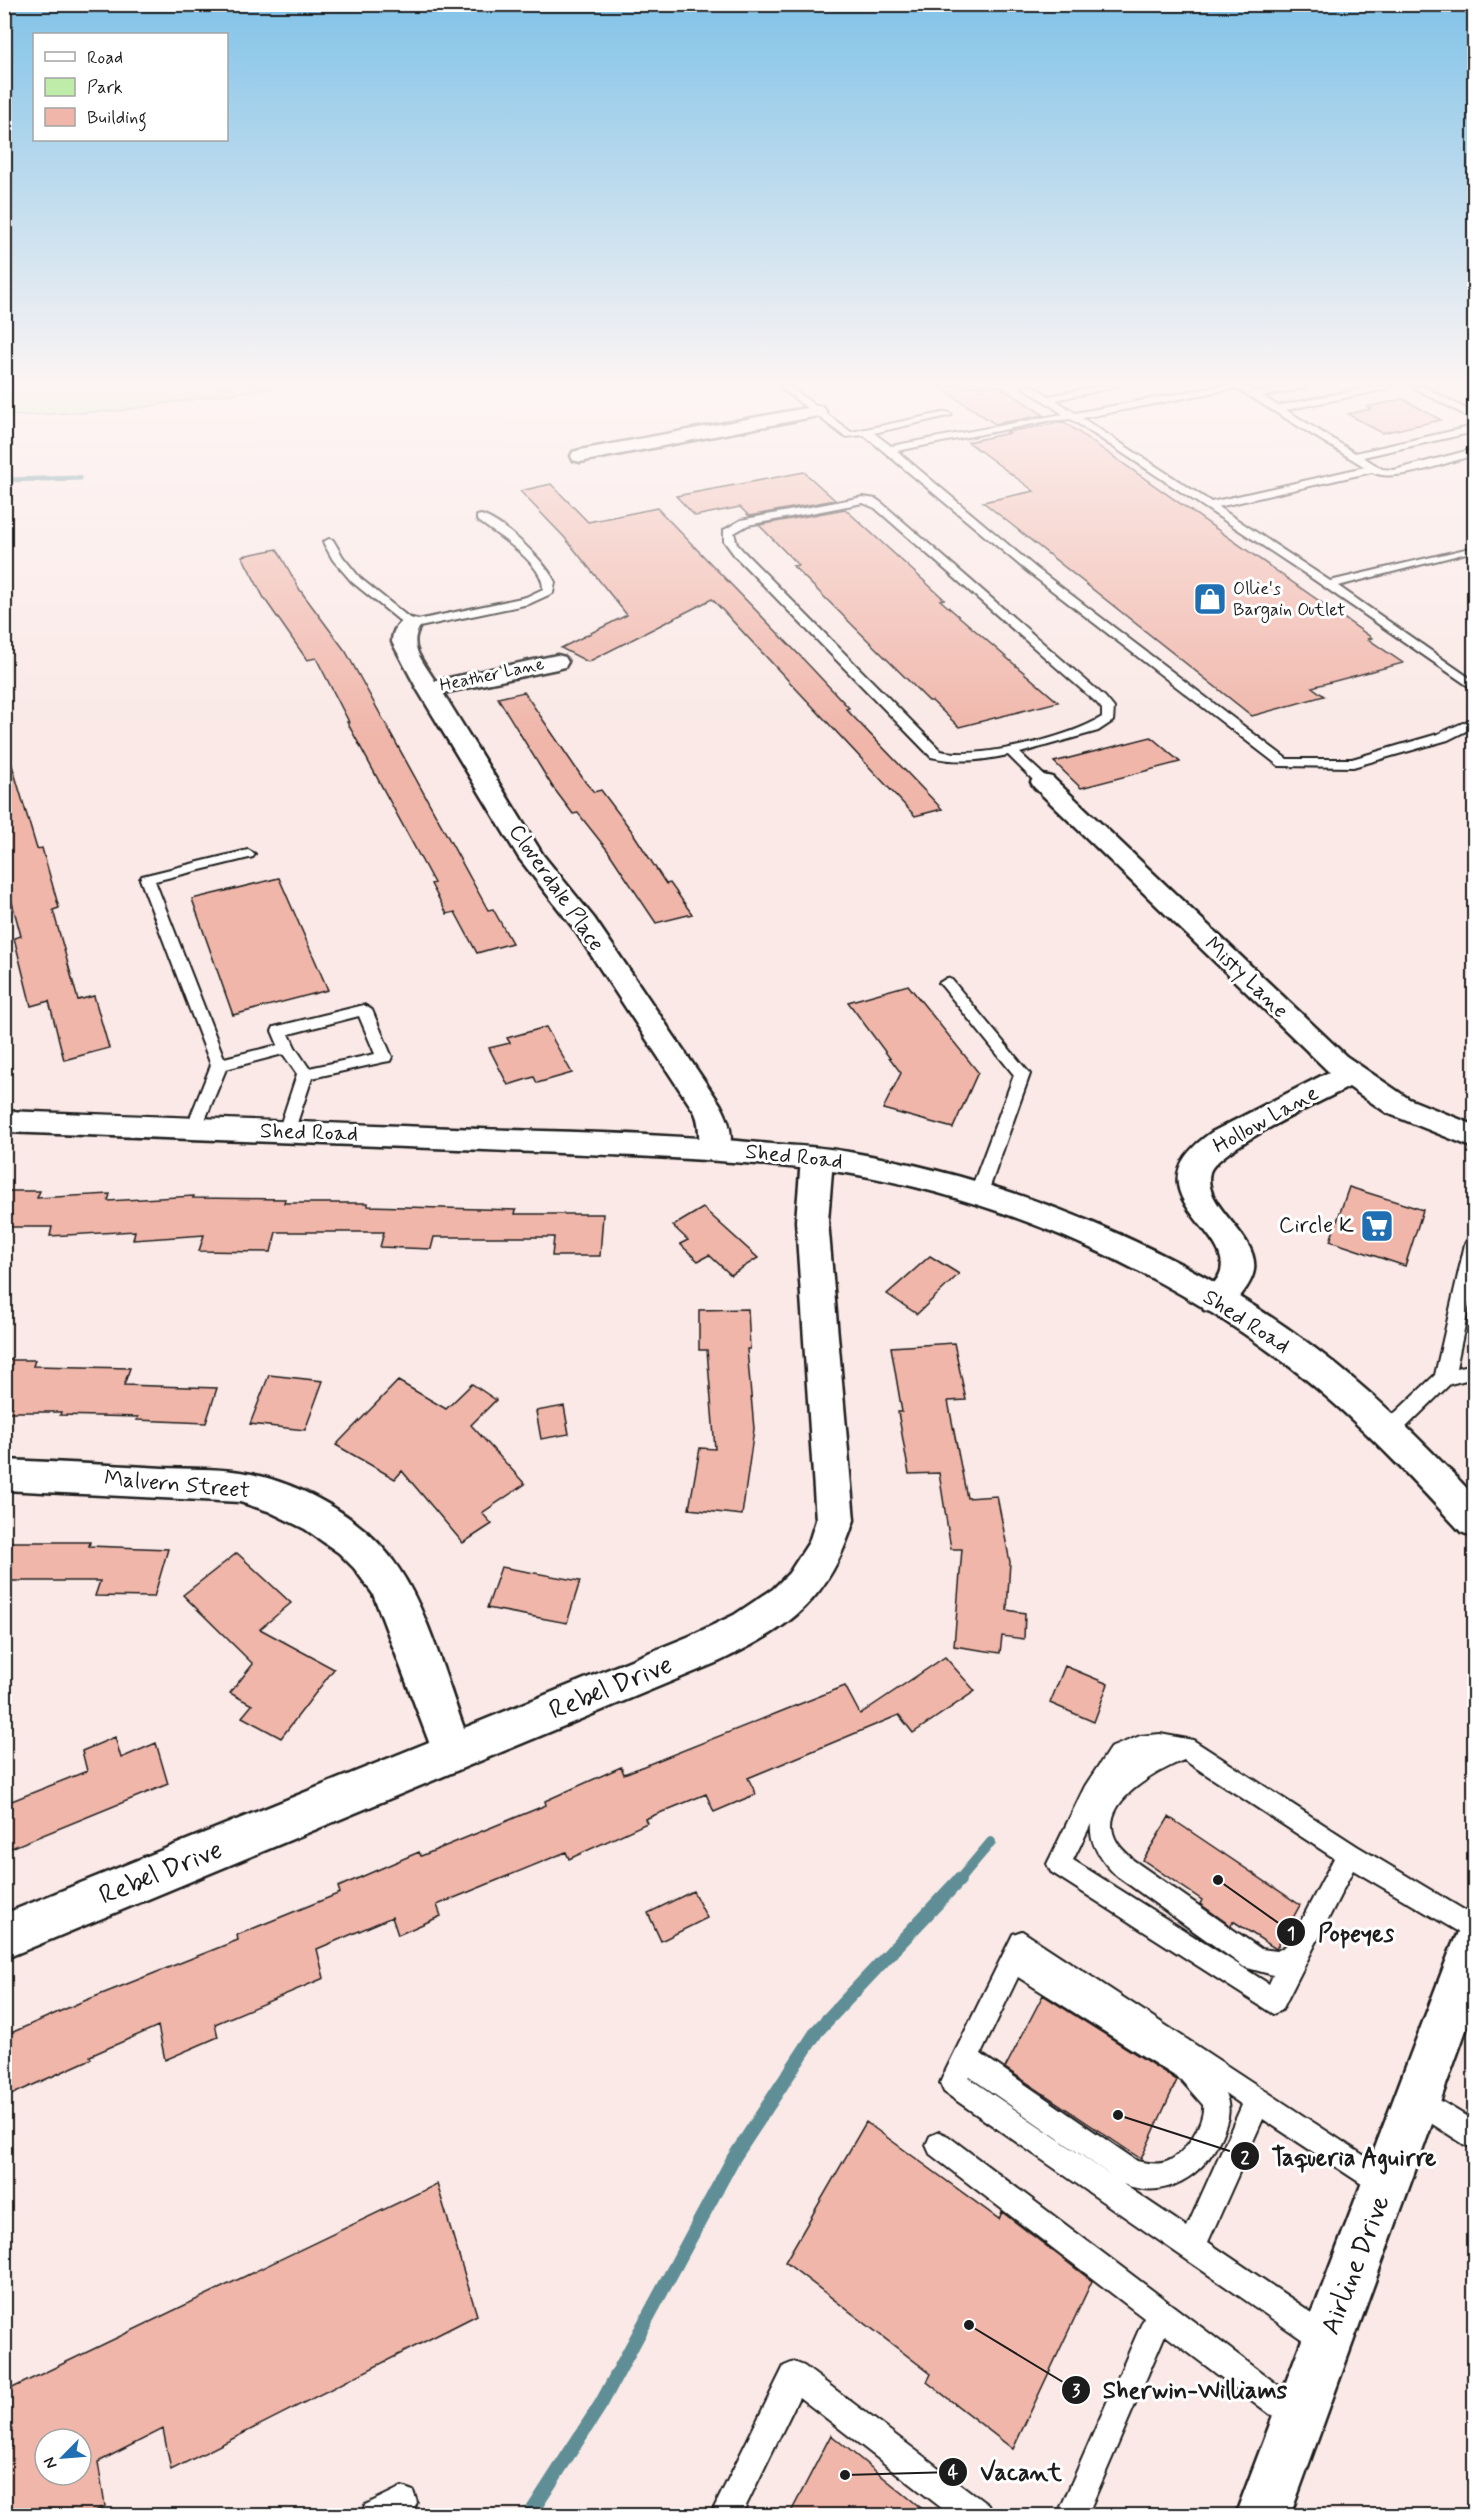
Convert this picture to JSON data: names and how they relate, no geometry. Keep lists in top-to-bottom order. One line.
{"streets":{"street":["Heather Lane","Cloverdale Place","Misty Lane","Hollow Lane","Shed Road","Malvern Street","Rebel Drive","Airline Drive"]},"crossings":[["Heather Lane","Cloverdale Place"],["Cloverdale Place","Shed Road"],["Misty Lane","Hollow Lane"],["Hollow Lane","Shed Road"],["Shed Road","Rebel Drive"],["Malvern Street","Rebel Drive"]],"places":{"shop":["Ollie's Bargain Outlet"],"supermarket":["Circle K"],"other":["Popeyes","Taqueria Aguirre","Sherwin-Williams","Vacant"]},"legend":["Road","Park","Building"],"north":"bottom left"}
